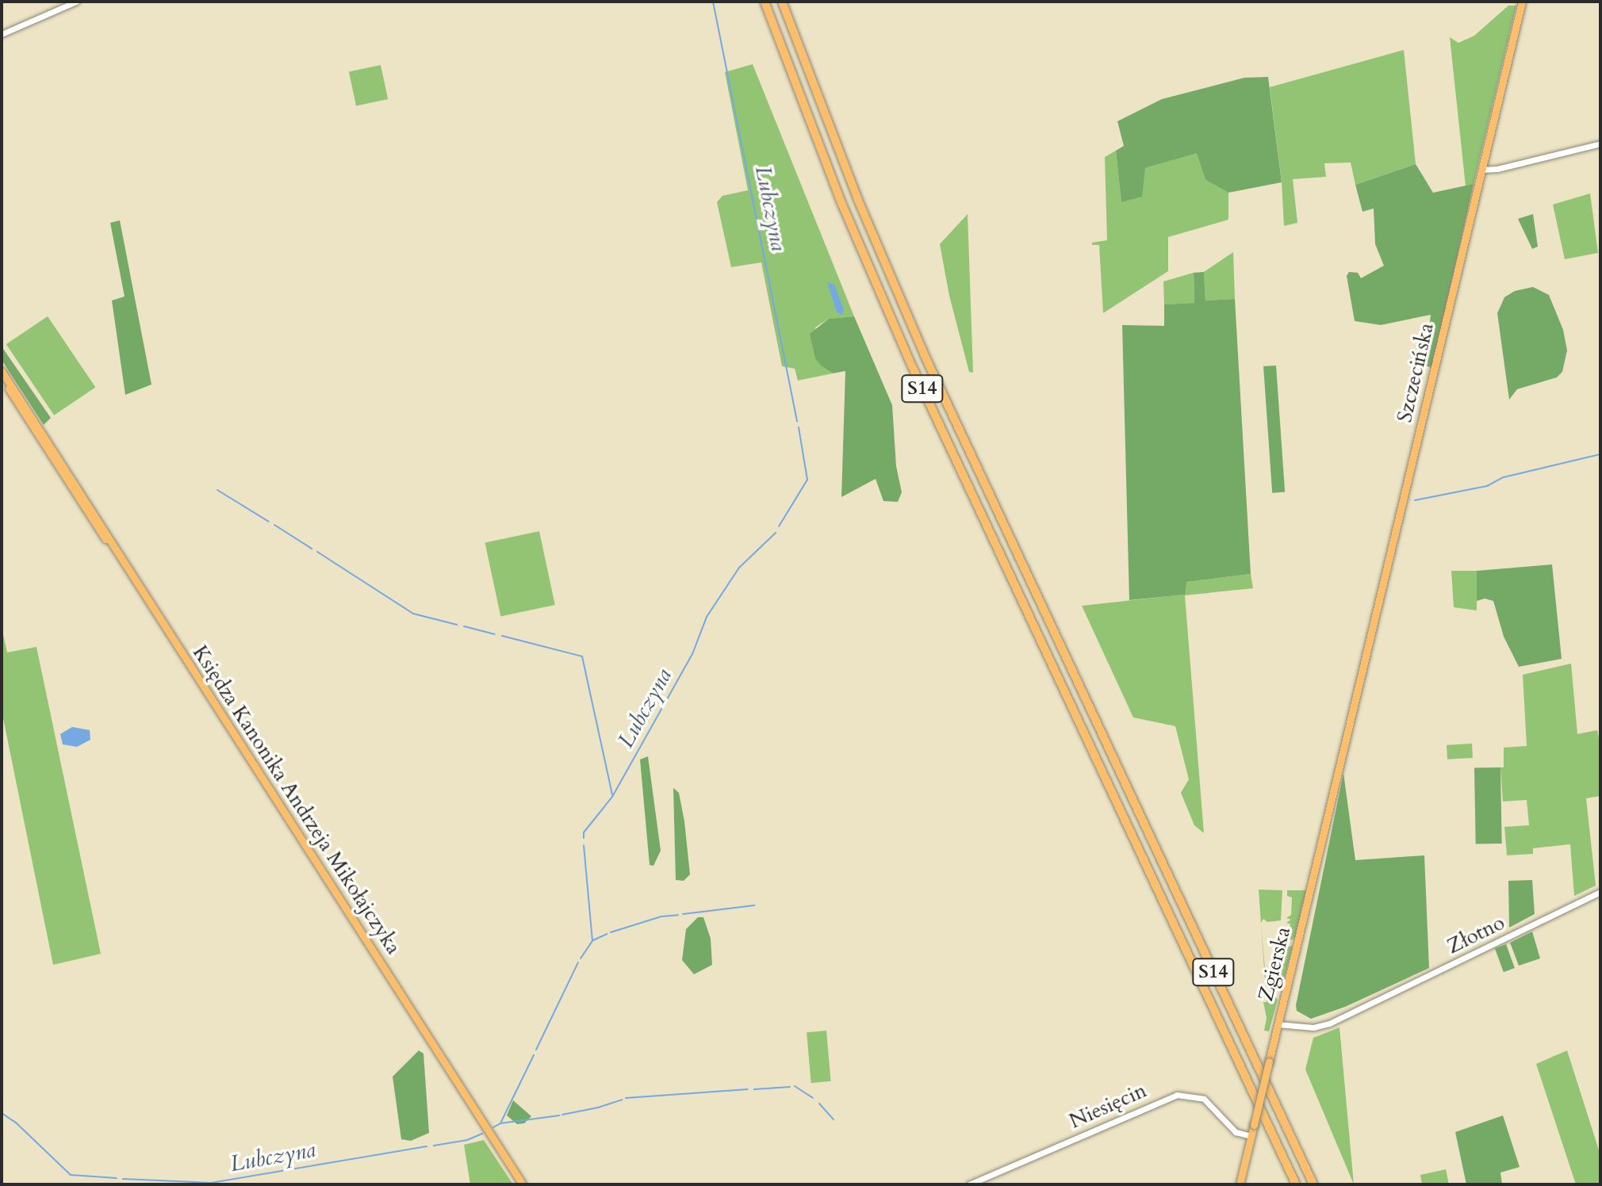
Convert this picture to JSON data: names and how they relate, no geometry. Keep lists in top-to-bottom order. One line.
{"streets":{"highway":["S14"],"main road":["Szczecińska","Księdza Kanonika Andrzeja Mikołajczyka","Zgierska"],"street":["Złotno","Niesięcin"]},"crossings":[["Szczecińska","Zgierska"],["Złotno","Zgierska"],["Zgierska","Niesięcin"]],"water":["Lubczyna"]}
